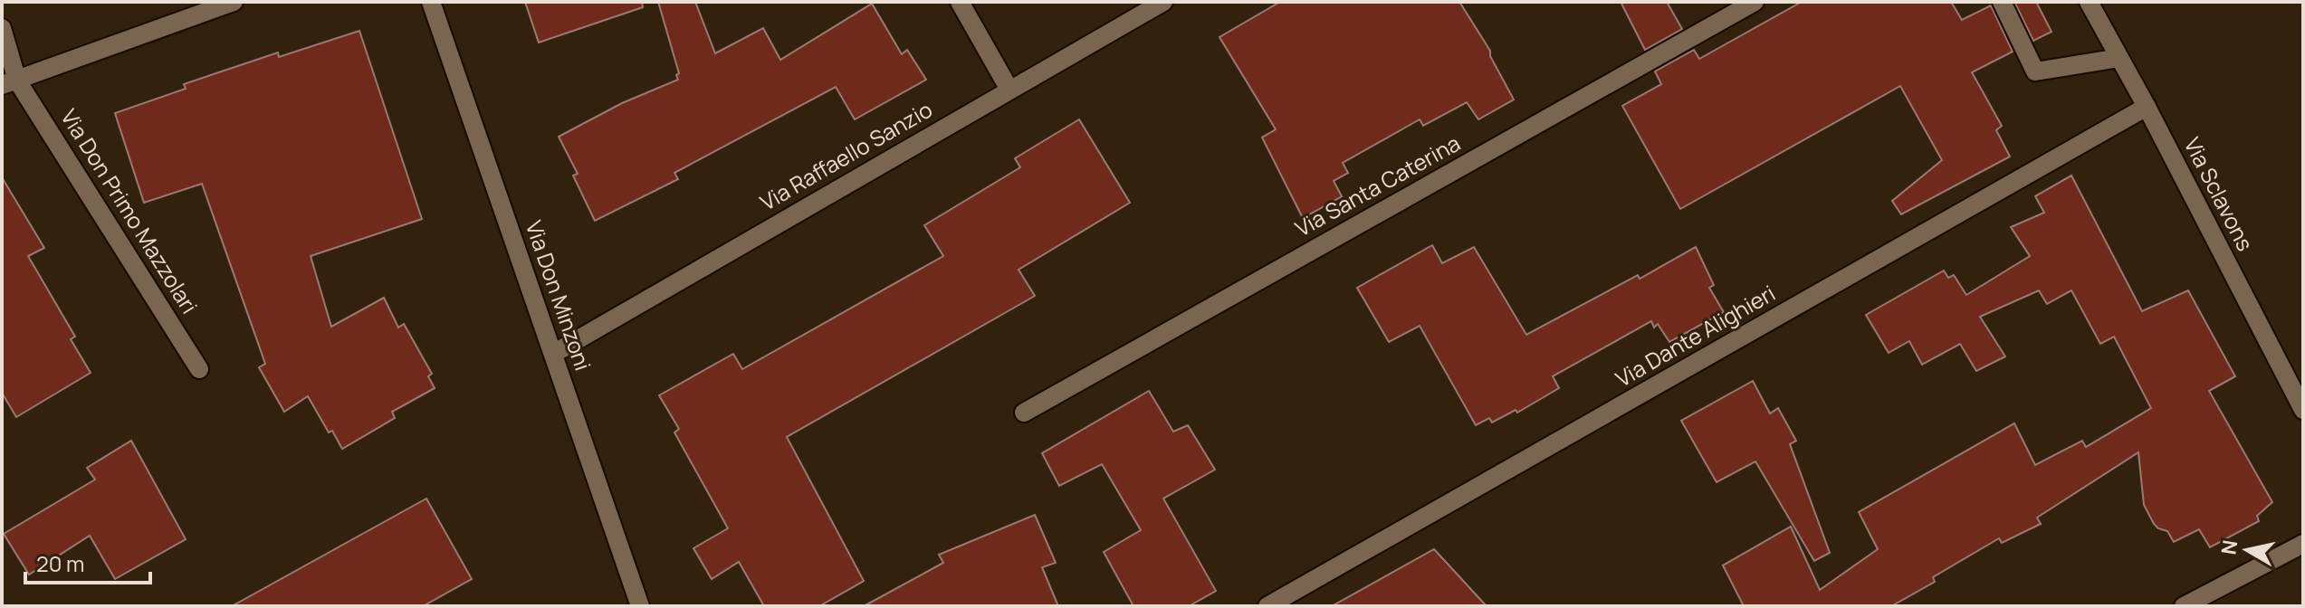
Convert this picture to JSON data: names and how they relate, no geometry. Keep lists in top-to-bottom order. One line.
{"streets":{"street":["Via Raffaello Sanzio","Via Santa Caterina","Via Sclavons","Via Don Primo Mazzolari","Via Don Minzoni","Via Dante Alighieri"]},"crossings":[["Via Raffaello Sanzio","Via Don Minzoni"],["Via Sclavons","Via Dante Alighieri"]],"scale_bar":"20 m","north":"left"}
